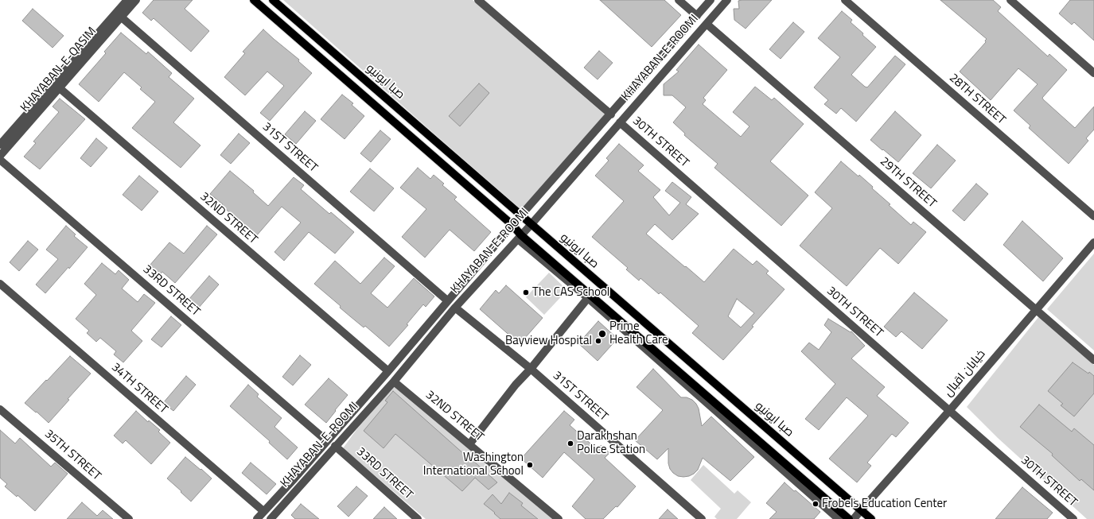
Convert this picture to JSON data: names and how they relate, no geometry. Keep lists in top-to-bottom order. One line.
{"streets":{"main road":["صبا ایونیو"],"street":["KHAYABAN-E-ROOMI","KHAYABAN-E-QASIM","28TH STREET","30TH STREET","31ST STREET","29TH STREET","32ND STREET","33RD STREET","خیابان اقبال","34TH STREET","35TH STREET"]},"crossings":[["KHAYABAN-E-ROOMI","صبا ایونیو"],["KHAYABAN-E-ROOMI","30TH STREET"],["KHAYABAN-E-ROOMI","31ST STREET"],["KHAYABAN-E-ROOMI","29TH STREET"],["KHAYABAN-E-ROOMI","32ND STREET"],["KHAYABAN-E-ROOMI","33RD STREET"],["KHAYABAN-E-ROOMI","34TH STREET"],["KHAYABAN-E-QASIM","31ST STREET"],["KHAYABAN-E-QASIM","32ND STREET"],["صبا ایونیو","خیابان اقبال"],["30TH STREET","خیابان اقبال"],["29TH STREET","خیابان اقبال"]],"places":["The CAS School","Prime Health Care","Bayview Hospital","Darakhshan Police Station","Washington International School","Frobels Education Center"]}
